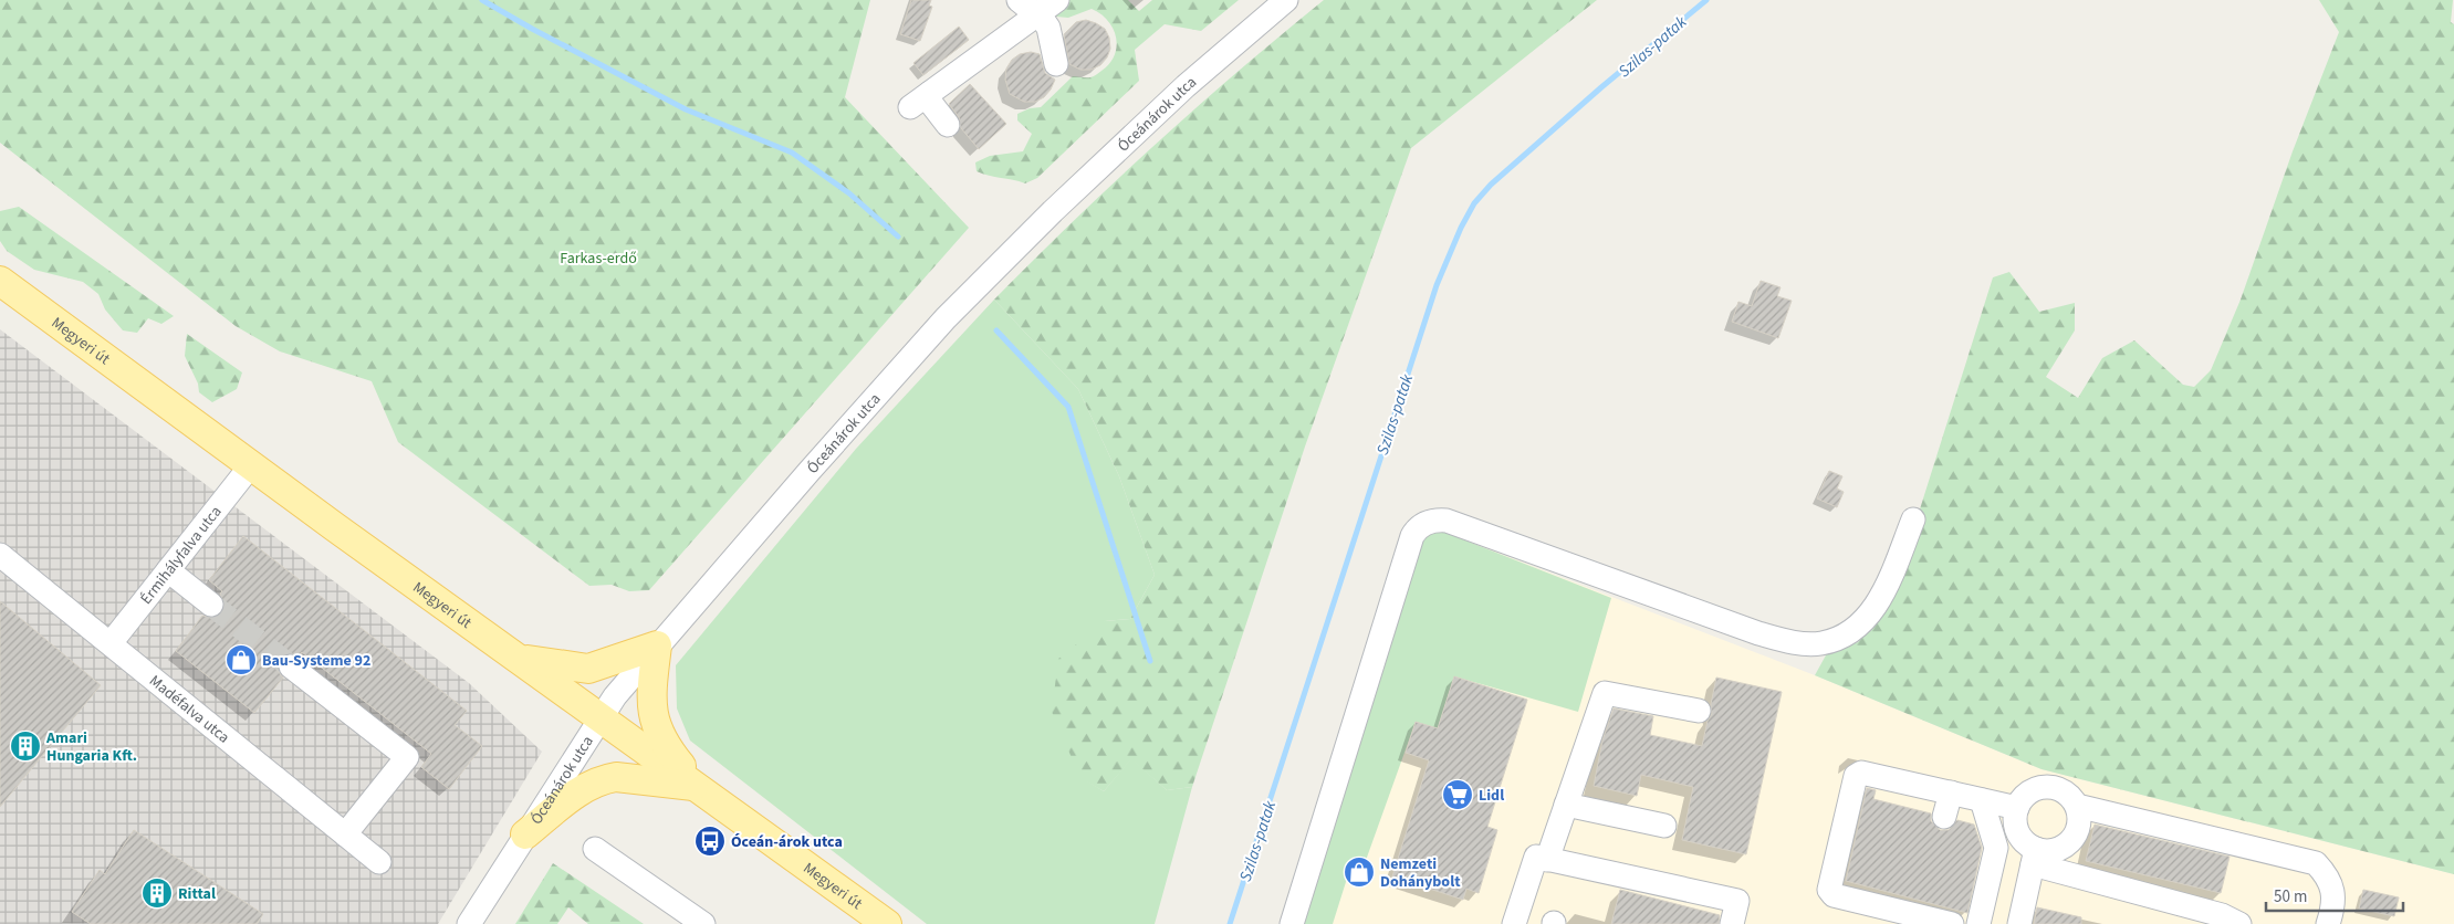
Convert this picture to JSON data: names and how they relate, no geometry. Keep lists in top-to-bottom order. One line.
{"streets":{"main road":["Megyeri út"],"street":["Óceánárok utca","Érmihályfalva utca","Madéfalva utca"]},"crossings":[["Óceánárok utca","Megyeri út"],["Megyeri út","Érmihályfalva utca"],["Érmihályfalva utca","Madéfalva utca"]],"water":["Szilas-patak"],"parks":["Farkas-erdő"],"places":{"shop":["Bau-Systeme 92","Nemzeti Dohánybolt"],"building":["Amari Hungaria Kft.","Rittal"],"supermarket":["Lidl"],"bus stop":["Óceán-árok utca"]},"scale_bar":"50 m"}
